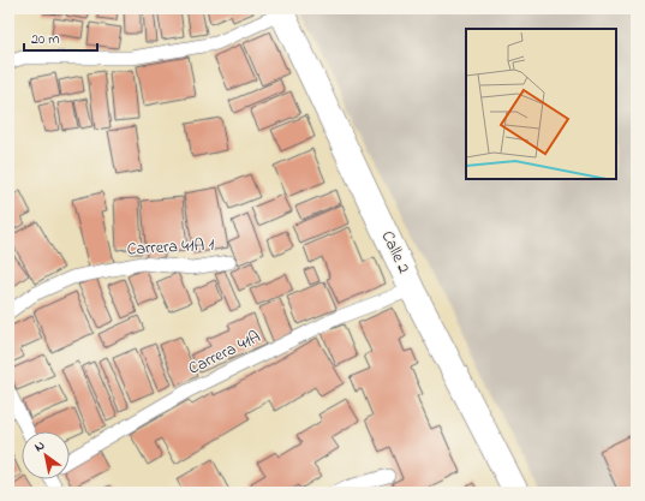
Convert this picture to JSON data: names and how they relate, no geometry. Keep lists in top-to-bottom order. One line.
{"streets":{"street":["Calle 2"],"lane":["Carrera 41A 1","Carrera 41A"]},"crossings":[["Calle 2","Carrera 41A"]],"scale_bar":"20 m","north":"top left"}
